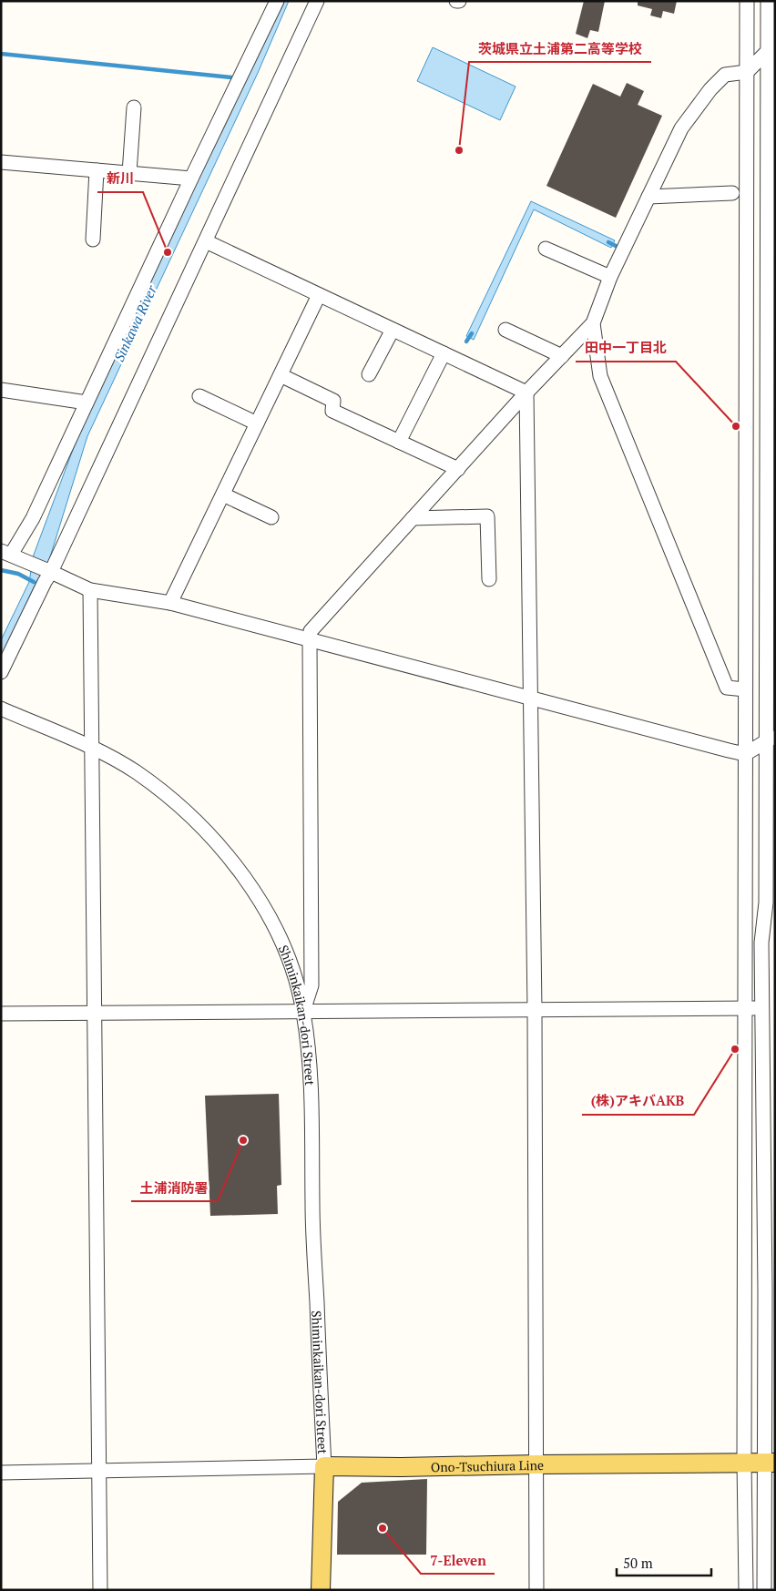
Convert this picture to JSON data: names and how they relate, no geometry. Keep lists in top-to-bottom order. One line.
{"streets":{"main road":["Ono-Tsuchiura Line"],"street":["Shiminkaikan-dori Street"]},"crossings":[["Shiminkaikan-dori Street","Ono-Tsuchiura Line"]],"water":["Sinkawa River"],"places":["茨城県立土浦第二高等学校","新川","田中一丁目北","(株)アキバAKB","土浦消防署","7-Eleven"],"scale_bar":"50 m"}
